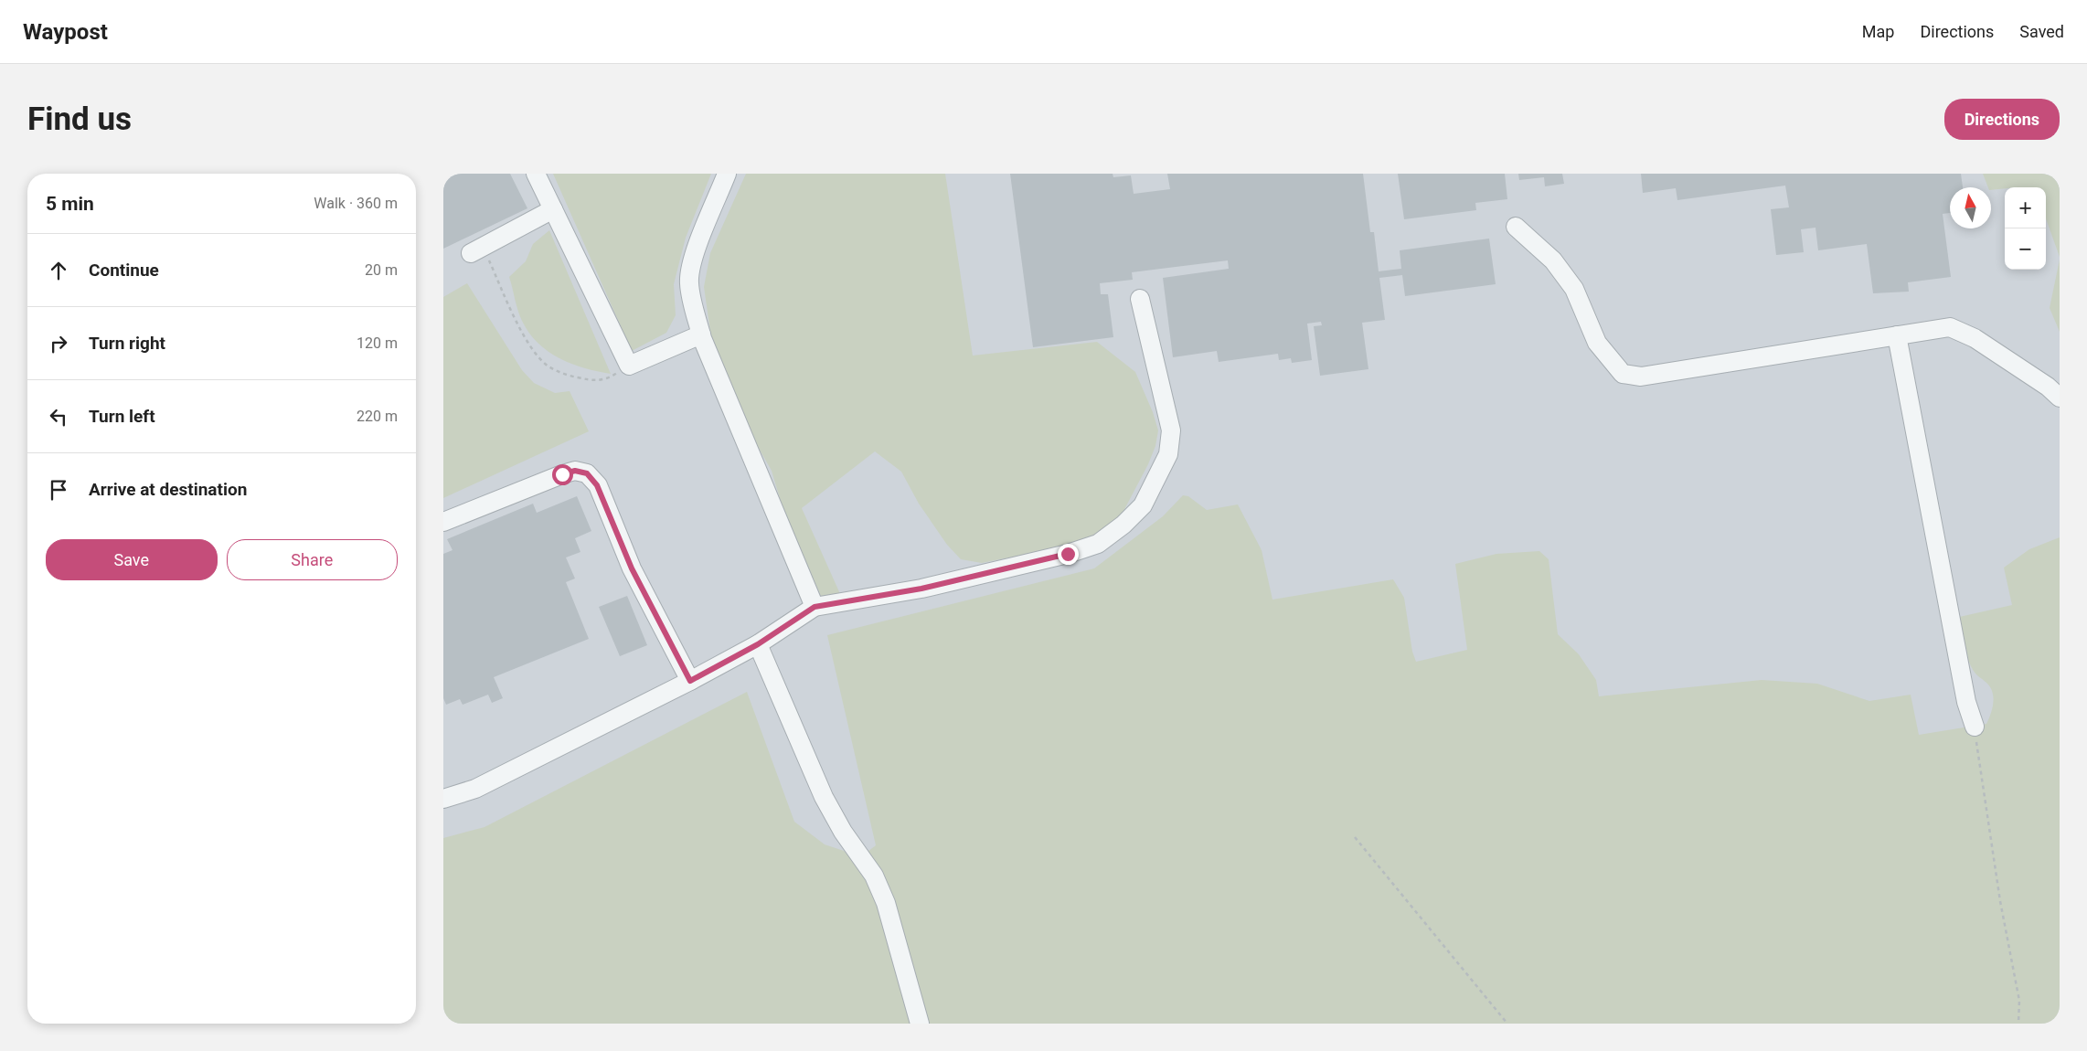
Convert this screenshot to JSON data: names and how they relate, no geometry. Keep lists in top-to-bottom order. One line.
{"north":"top","page":{"header":"Waypost","nav":["Map","Directions","Saved"],"buttons":["Directions",["Save","Share"]],"title":"Find us","heading":["5 min","Walk · 360 m"],"map_buttons":["+","−"],"list":[["Continue","20 m"],["Turn right","120 m"],["Turn left","220 m"],"Arrive at destination"]}}
